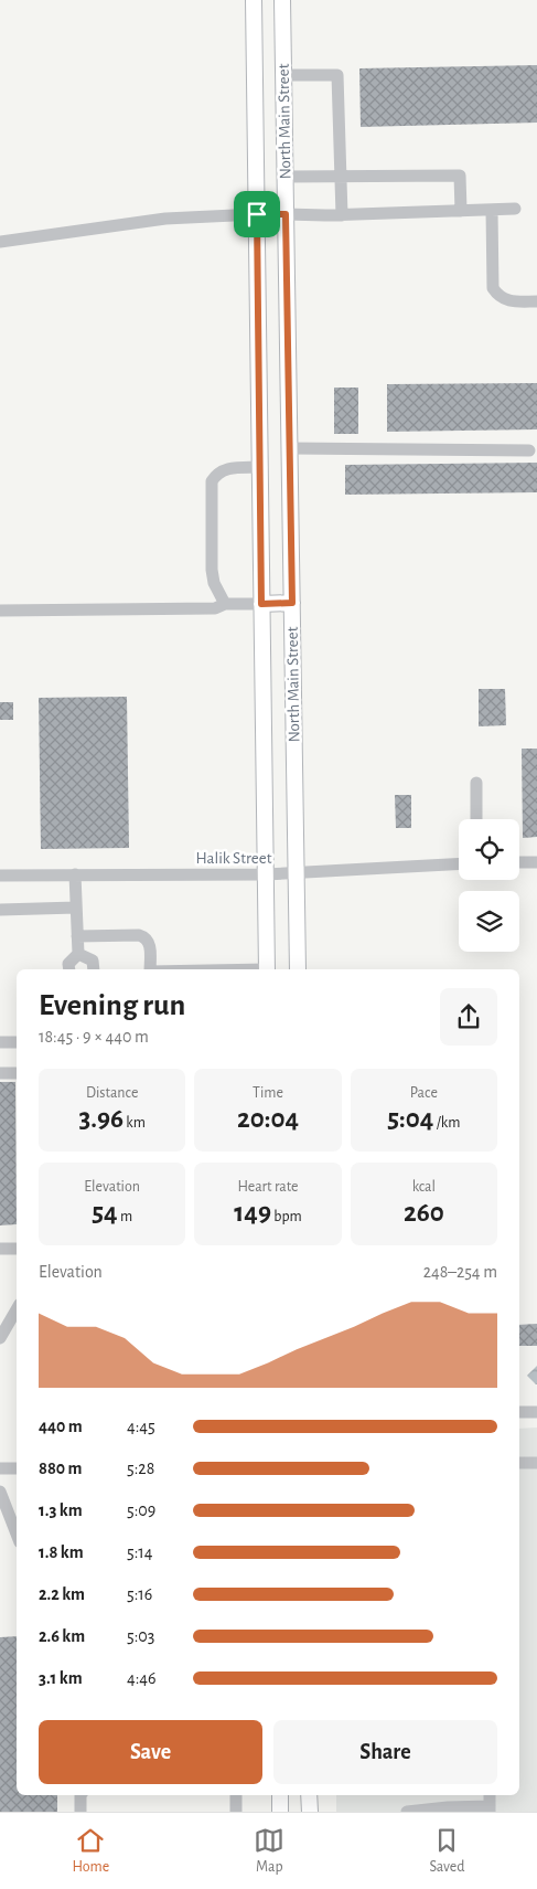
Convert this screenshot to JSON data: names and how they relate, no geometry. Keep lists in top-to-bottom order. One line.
{"streets":{"main road":["North Main Street"],"street":["Halik Street"]},"crossings":[["North Main Street","Halik Street"]],"page":{"heading":["Evening run","18:45 · 9 × 440 m"],"stats":[["Distance","3.96 km"],["Time","20:04"],["Pace","5:04 /km"],["Elevation","54 m"],["Heart rate","149 bpm"],["kcal","260"]],"chart":["Elevation","248–254 m"],"list":[{"name":"440 m","note":"4:45"},{"name":"880 m","note":"5:28"},{"name":"1.3 km","note":"5:09"},{"name":"1.8 km","note":"5:14"},{"name":"2.2 km","note":"5:16"},{"name":"2.6 km","note":"5:03"},{"name":"3.1 km","note":"4:46"}],"buttons":["Save","Share"],"tabs":["Home","Map","Saved"]}}
